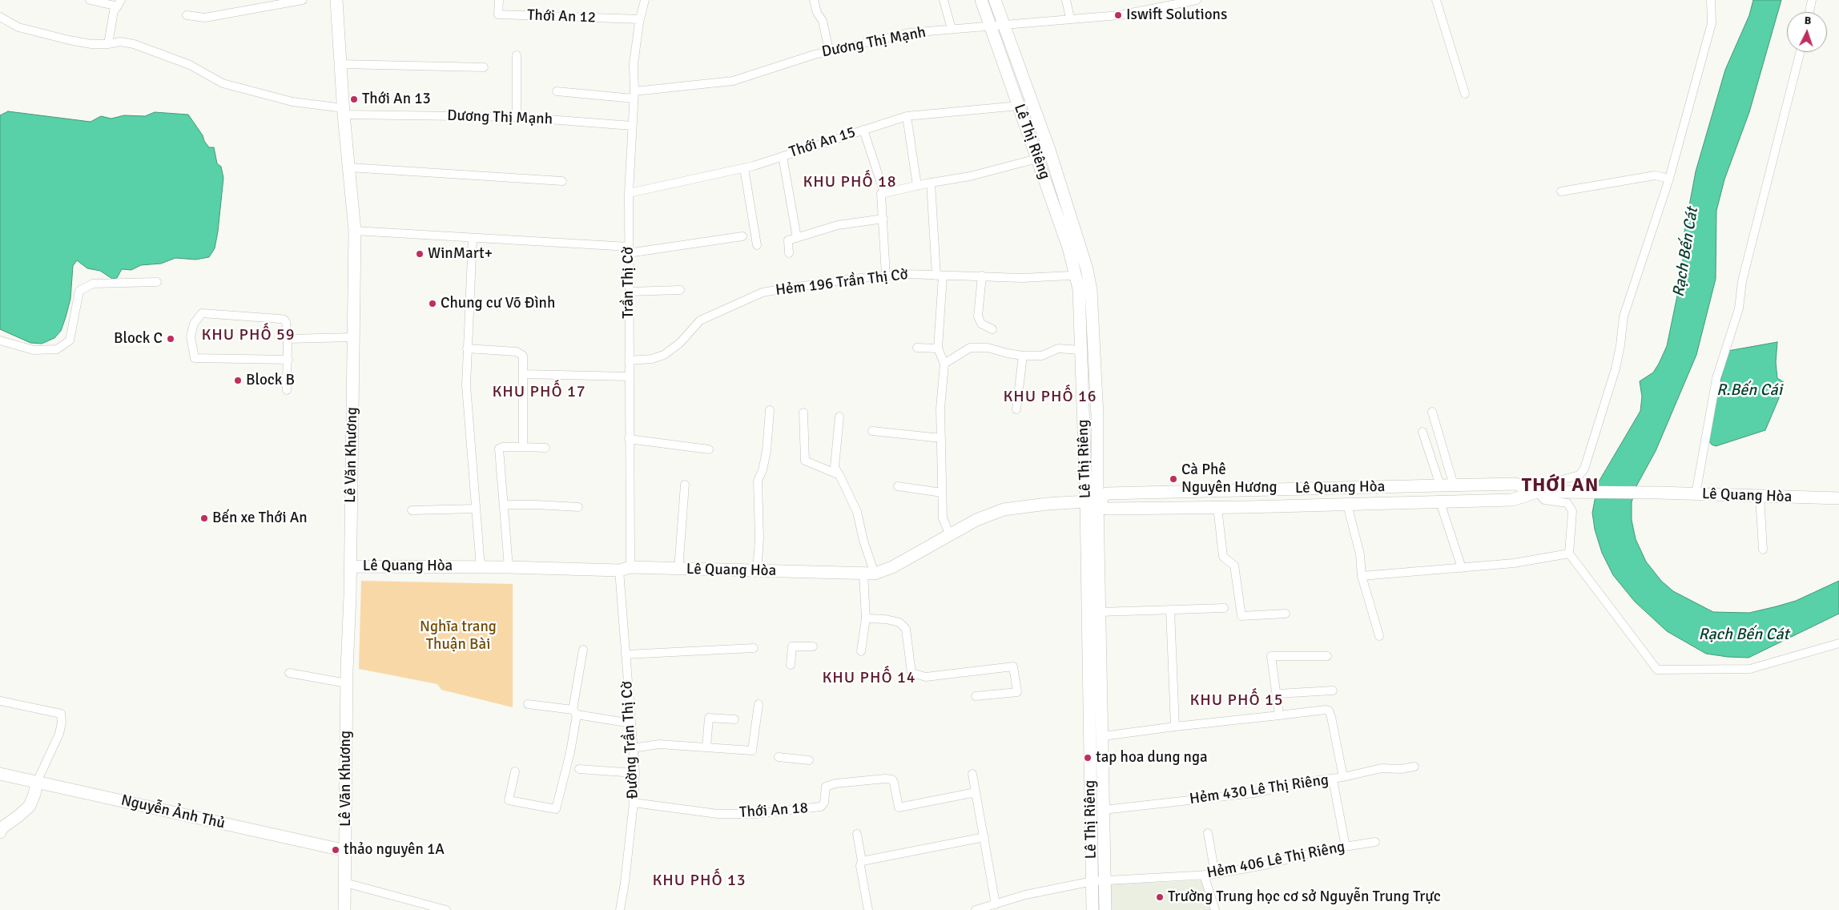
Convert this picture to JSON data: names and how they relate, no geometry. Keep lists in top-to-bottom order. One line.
{"streets":{"street":["Thới An 12","Dương Thị Mạnh","Lê Thị Riêng","Thới An 15","Trần Thị Cờ","Hẻm 196 Trần Thị Cờ","Lê Văn Khương","Lê Quang Hòa","Đường Trần Thị Cờ","Hẻm 430 Lê Thị Riêng","Thới An 18","Nguyễn Ảnh Thủ","Hẻm 406 Lê Thị Riêng"]},"crossings":[["Thới An 12","Trần Thị Cờ"],["Dương Thị Mạnh","Lê Thị Riêng"],["Dương Thị Mạnh","Trần Thị Cờ"],["Dương Thị Mạnh","Lê Văn Khương"],["Lê Thị Riêng","Thới An 15"],["Lê Thị Riêng","Hẻm 196 Trần Thị Cờ"],["Lê Thị Riêng","Lê Quang Hòa"],["Lê Thị Riêng","Hẻm 430 Lê Thị Riêng"],["Lê Thị Riêng","Hẻm 406 Lê Thị Riêng"],["Thới An 15","Trần Thị Cờ"],["Trần Thị Cờ","Hẻm 196 Trần Thị Cờ"],["Trần Thị Cờ","Lê Quang Hòa"],["Trần Thị Cờ","Đường Trần Thị Cờ"],["Lê Văn Khương","Lê Quang Hòa"],["Lê Văn Khương","Nguyễn Ảnh Thủ"],["Lê Quang Hòa","Đường Trần Thị Cờ"],["Đường Trần Thị Cờ","Thới An 18"]],"districts":["KHU PHỐ 18","KHU PHỐ 59","KHU PHỐ 17","KHU PHỐ 16","THỚI AN","KHU PHỐ 14","KHU PHỐ 15","KHU PHỐ 13"],"water":["Rạch Bến Cát","R.Bến Cái"],"parks":["Nghĩa trang Thuận Bài"],"places":["Iswift Solutions","Thới An 13","WinMart+","Chung cư Võ Đình","Block C","Block B","Cà Phê Nguyên Hương","Bến xe Thới An","tap hoa dung nga","thảo nguyên 1A","Trường Trung học cơ sở Nguyễn Trung Trực"],"north":"top"}
